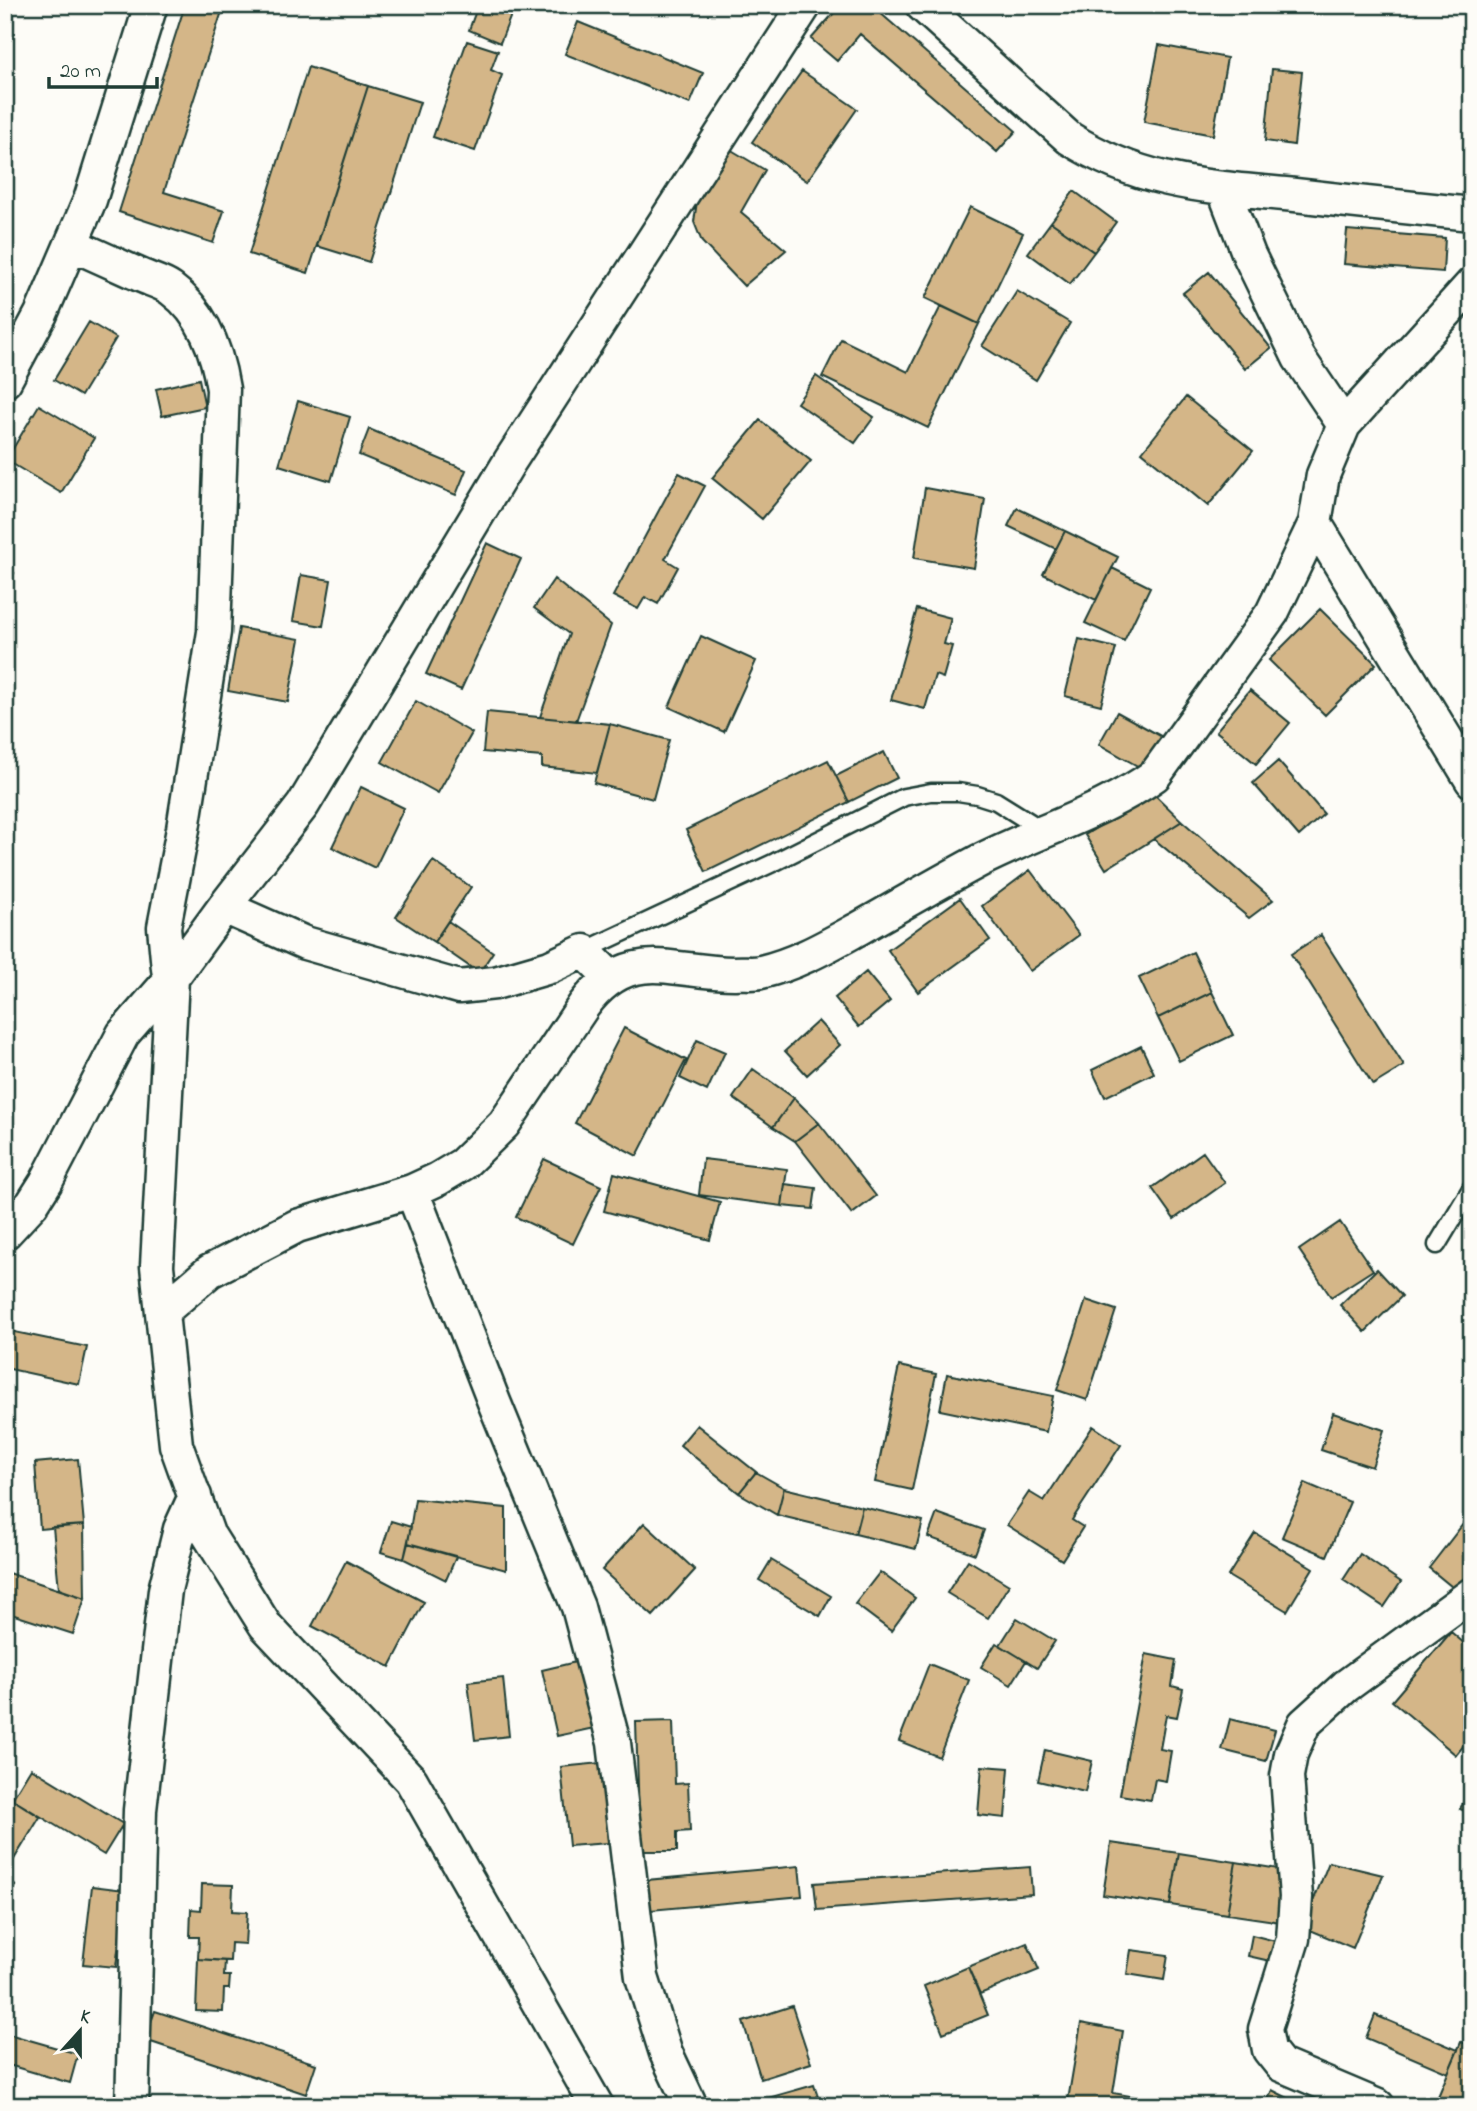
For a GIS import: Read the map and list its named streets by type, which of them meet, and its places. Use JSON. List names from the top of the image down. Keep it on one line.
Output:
{"scale_bar":"20 m","north":"top"}
